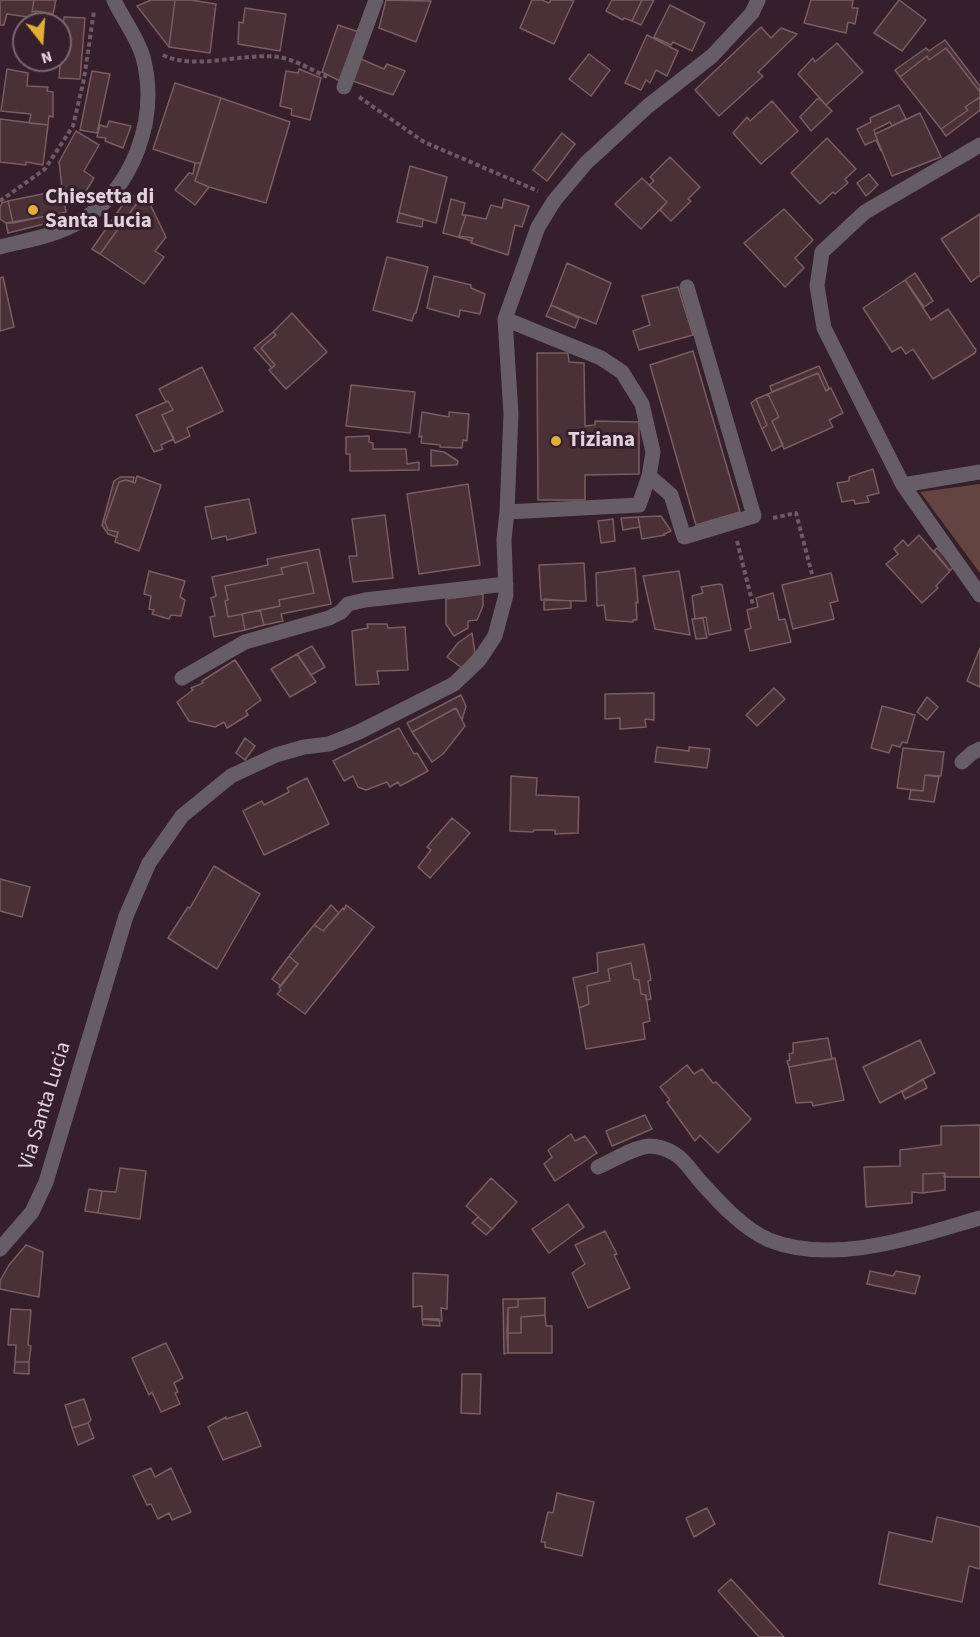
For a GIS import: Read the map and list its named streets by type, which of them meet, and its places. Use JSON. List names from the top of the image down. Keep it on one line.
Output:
{"streets":{"street":["Via Santa Lucia"]},"places":["Chiesetta di Santa Lucia","Tiziana"],"north":"bottom"}
